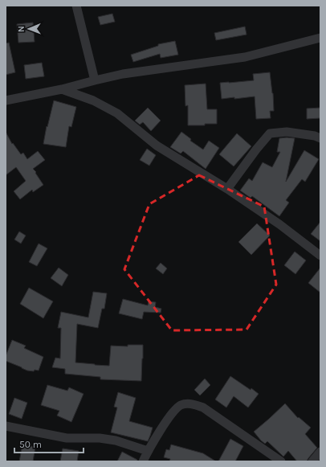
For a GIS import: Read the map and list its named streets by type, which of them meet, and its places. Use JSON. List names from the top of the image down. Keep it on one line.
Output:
{"scale_bar":"50 m","north":"left"}
